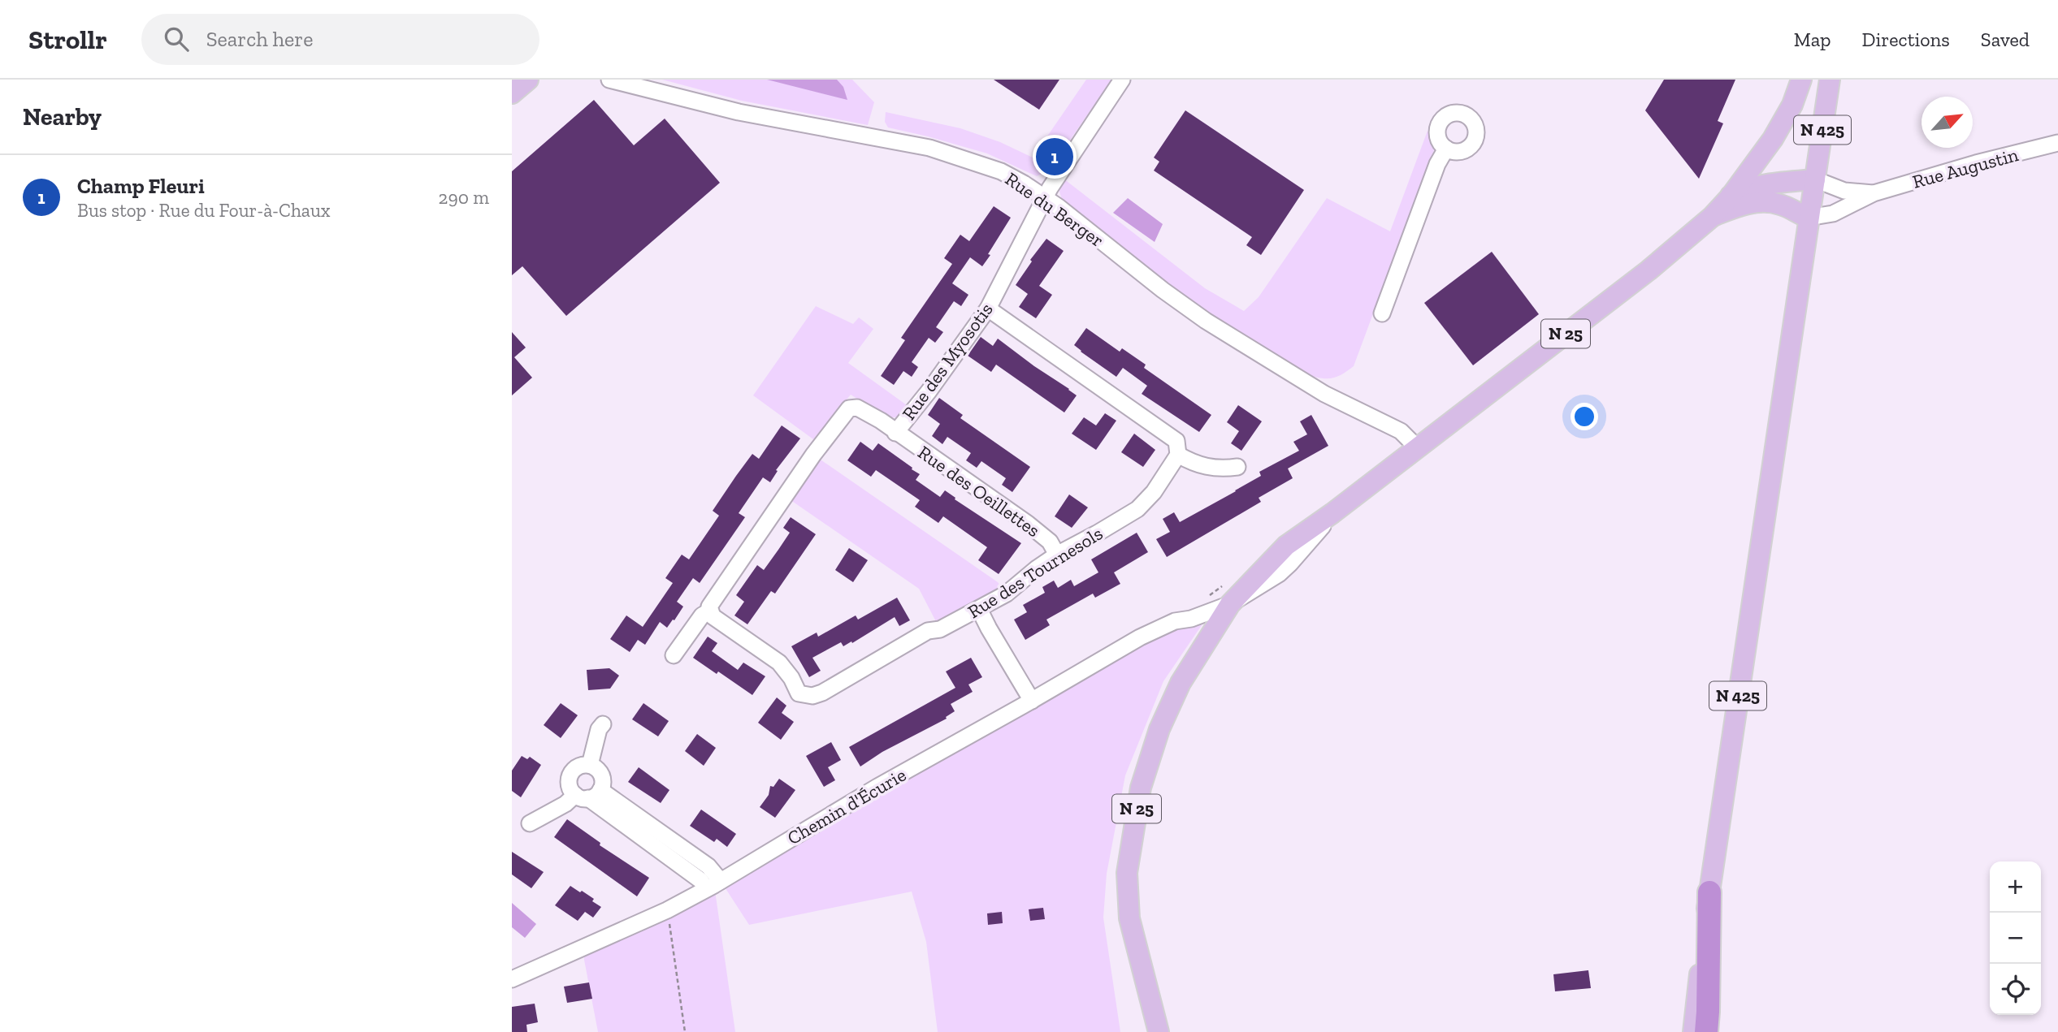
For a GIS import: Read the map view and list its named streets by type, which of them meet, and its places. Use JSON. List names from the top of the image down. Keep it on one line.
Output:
{"streets":{"main road":["N 425","N 25"],"street":["Rue Augustin","Rue du Berger","Rue des Myosotis","Rue des Oeillettes","Rue des Tournesols","Chemin d'Écurie"]},"crossings":[["N 425","N 25"],["Rue du Berger","N 25"],["Rue du Berger","Rue des Myosotis"],["N 25","Chemin d'Écurie"],["Rue des Myosotis","Rue des Oeillettes"],["Rue des Oeillettes","Rue des Tournesols"]],"north":"top right","page":{"header":"Strollr","search":"Search here","nav":["Map","Directions","Saved"],"heading":"Nearby","pins":"1","list":[{"mark":"1","name":"Champ Fleuri","note":"Bus stop · Rue du Four-à-Chaux","value":"290 m"}],"map_buttons":["+","−"]}}
